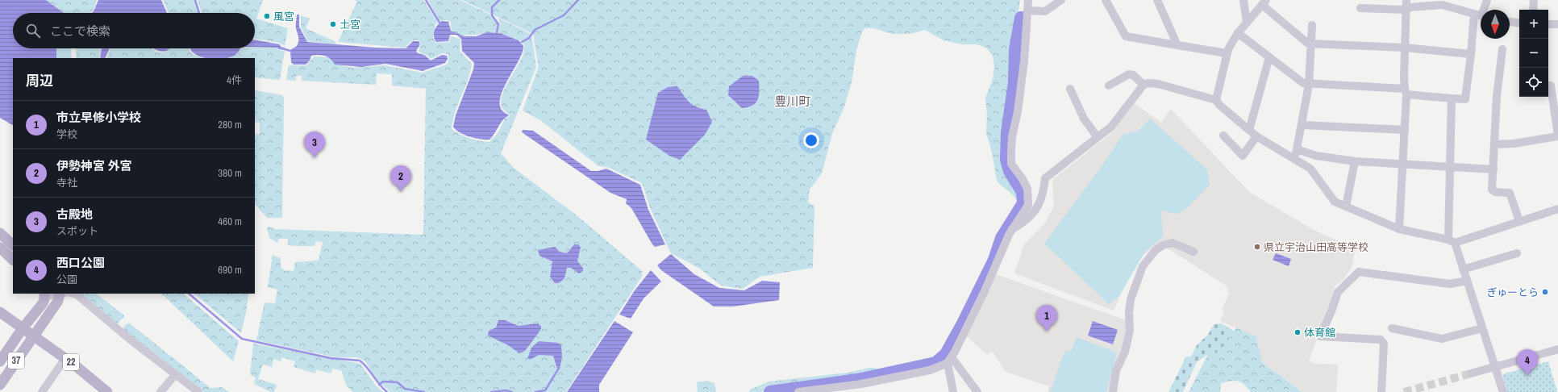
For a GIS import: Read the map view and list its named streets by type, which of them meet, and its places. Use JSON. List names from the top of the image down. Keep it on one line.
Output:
{"streets":{"main road":["37","22"]},"crossings":[["37","22"]],"districts":["豊川町"],"places":["風宮","土宮","県立宇治山田高等学校","ぎゅーとら","体育館"],"north":"bottom","page":{"map_buttons":["+","−"],"search":"ここで検索","heading":["周辺","4件"],"list":[{"mark":"1","name":"市立早修小学校","note":"学校","value":"280 m"},{"mark":"2","name":"伊勢神宮 外宮","note":"寺社","value":"380 m"},{"mark":"3","name":"古殿地","note":"スポット","value":"460 m"},{"mark":"4","name":"西口公園","note":"公園","value":"690 m"}],"pins":["3","2","1","4"]}}
